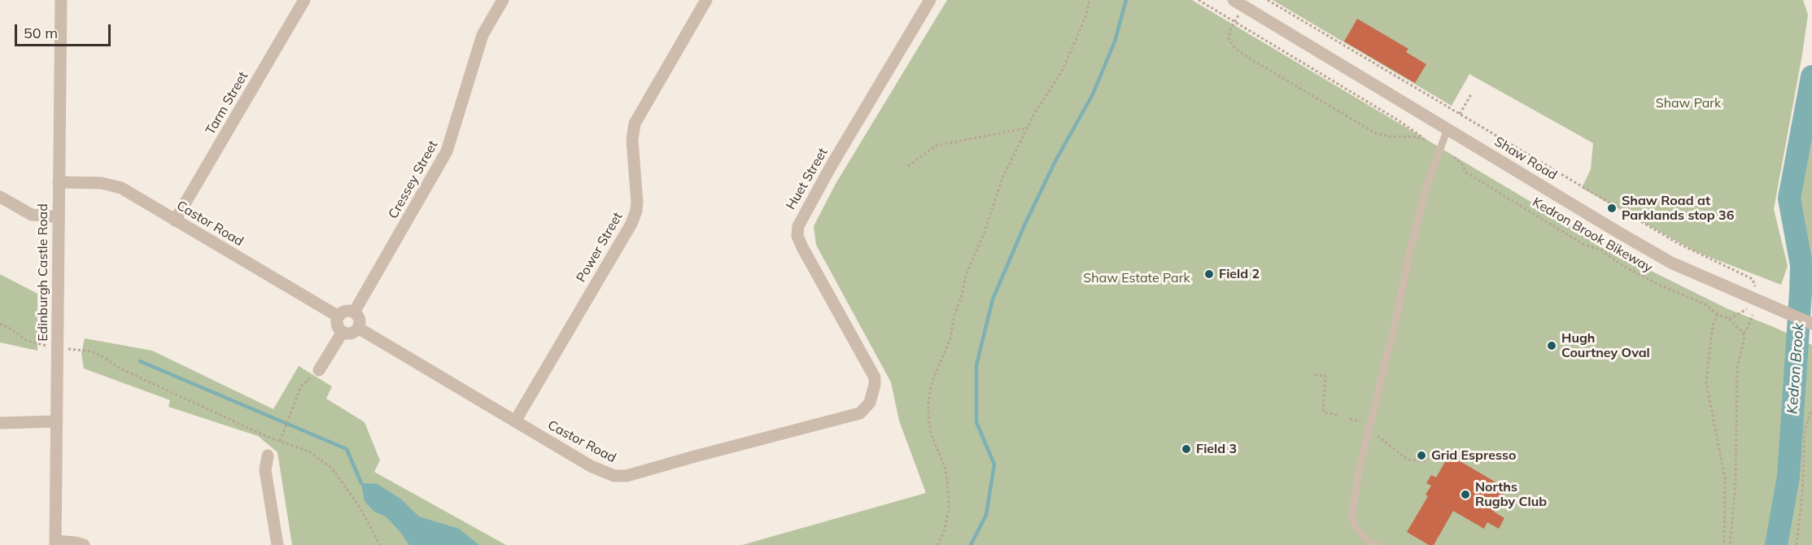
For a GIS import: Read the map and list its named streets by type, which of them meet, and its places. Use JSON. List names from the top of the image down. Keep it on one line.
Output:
{"streets":{"street":["Tarm Street","Shaw Road","Huet Street","Cressey Street","Castor Road","Power Street","Edinburgh Castle Road"],"path":["Kedron Brook Bikeway"]},"crossings":[["Tarm Street","Castor Road"],["Huet Street","Castor Road"],["Cressey Street","Castor Road"],["Castor Road","Power Street"],["Castor Road","Edinburgh Castle Road"]],"water":["Kedron Brook"],"parks":["Shaw Park","Shaw Estate Park"],"places":["Shaw Road at Parklands stop 36","Field 2","Hugh Courtney Oval","Field 3","Grid Espresso","Norths Rugby Club"],"scale_bar":"50 m"}
